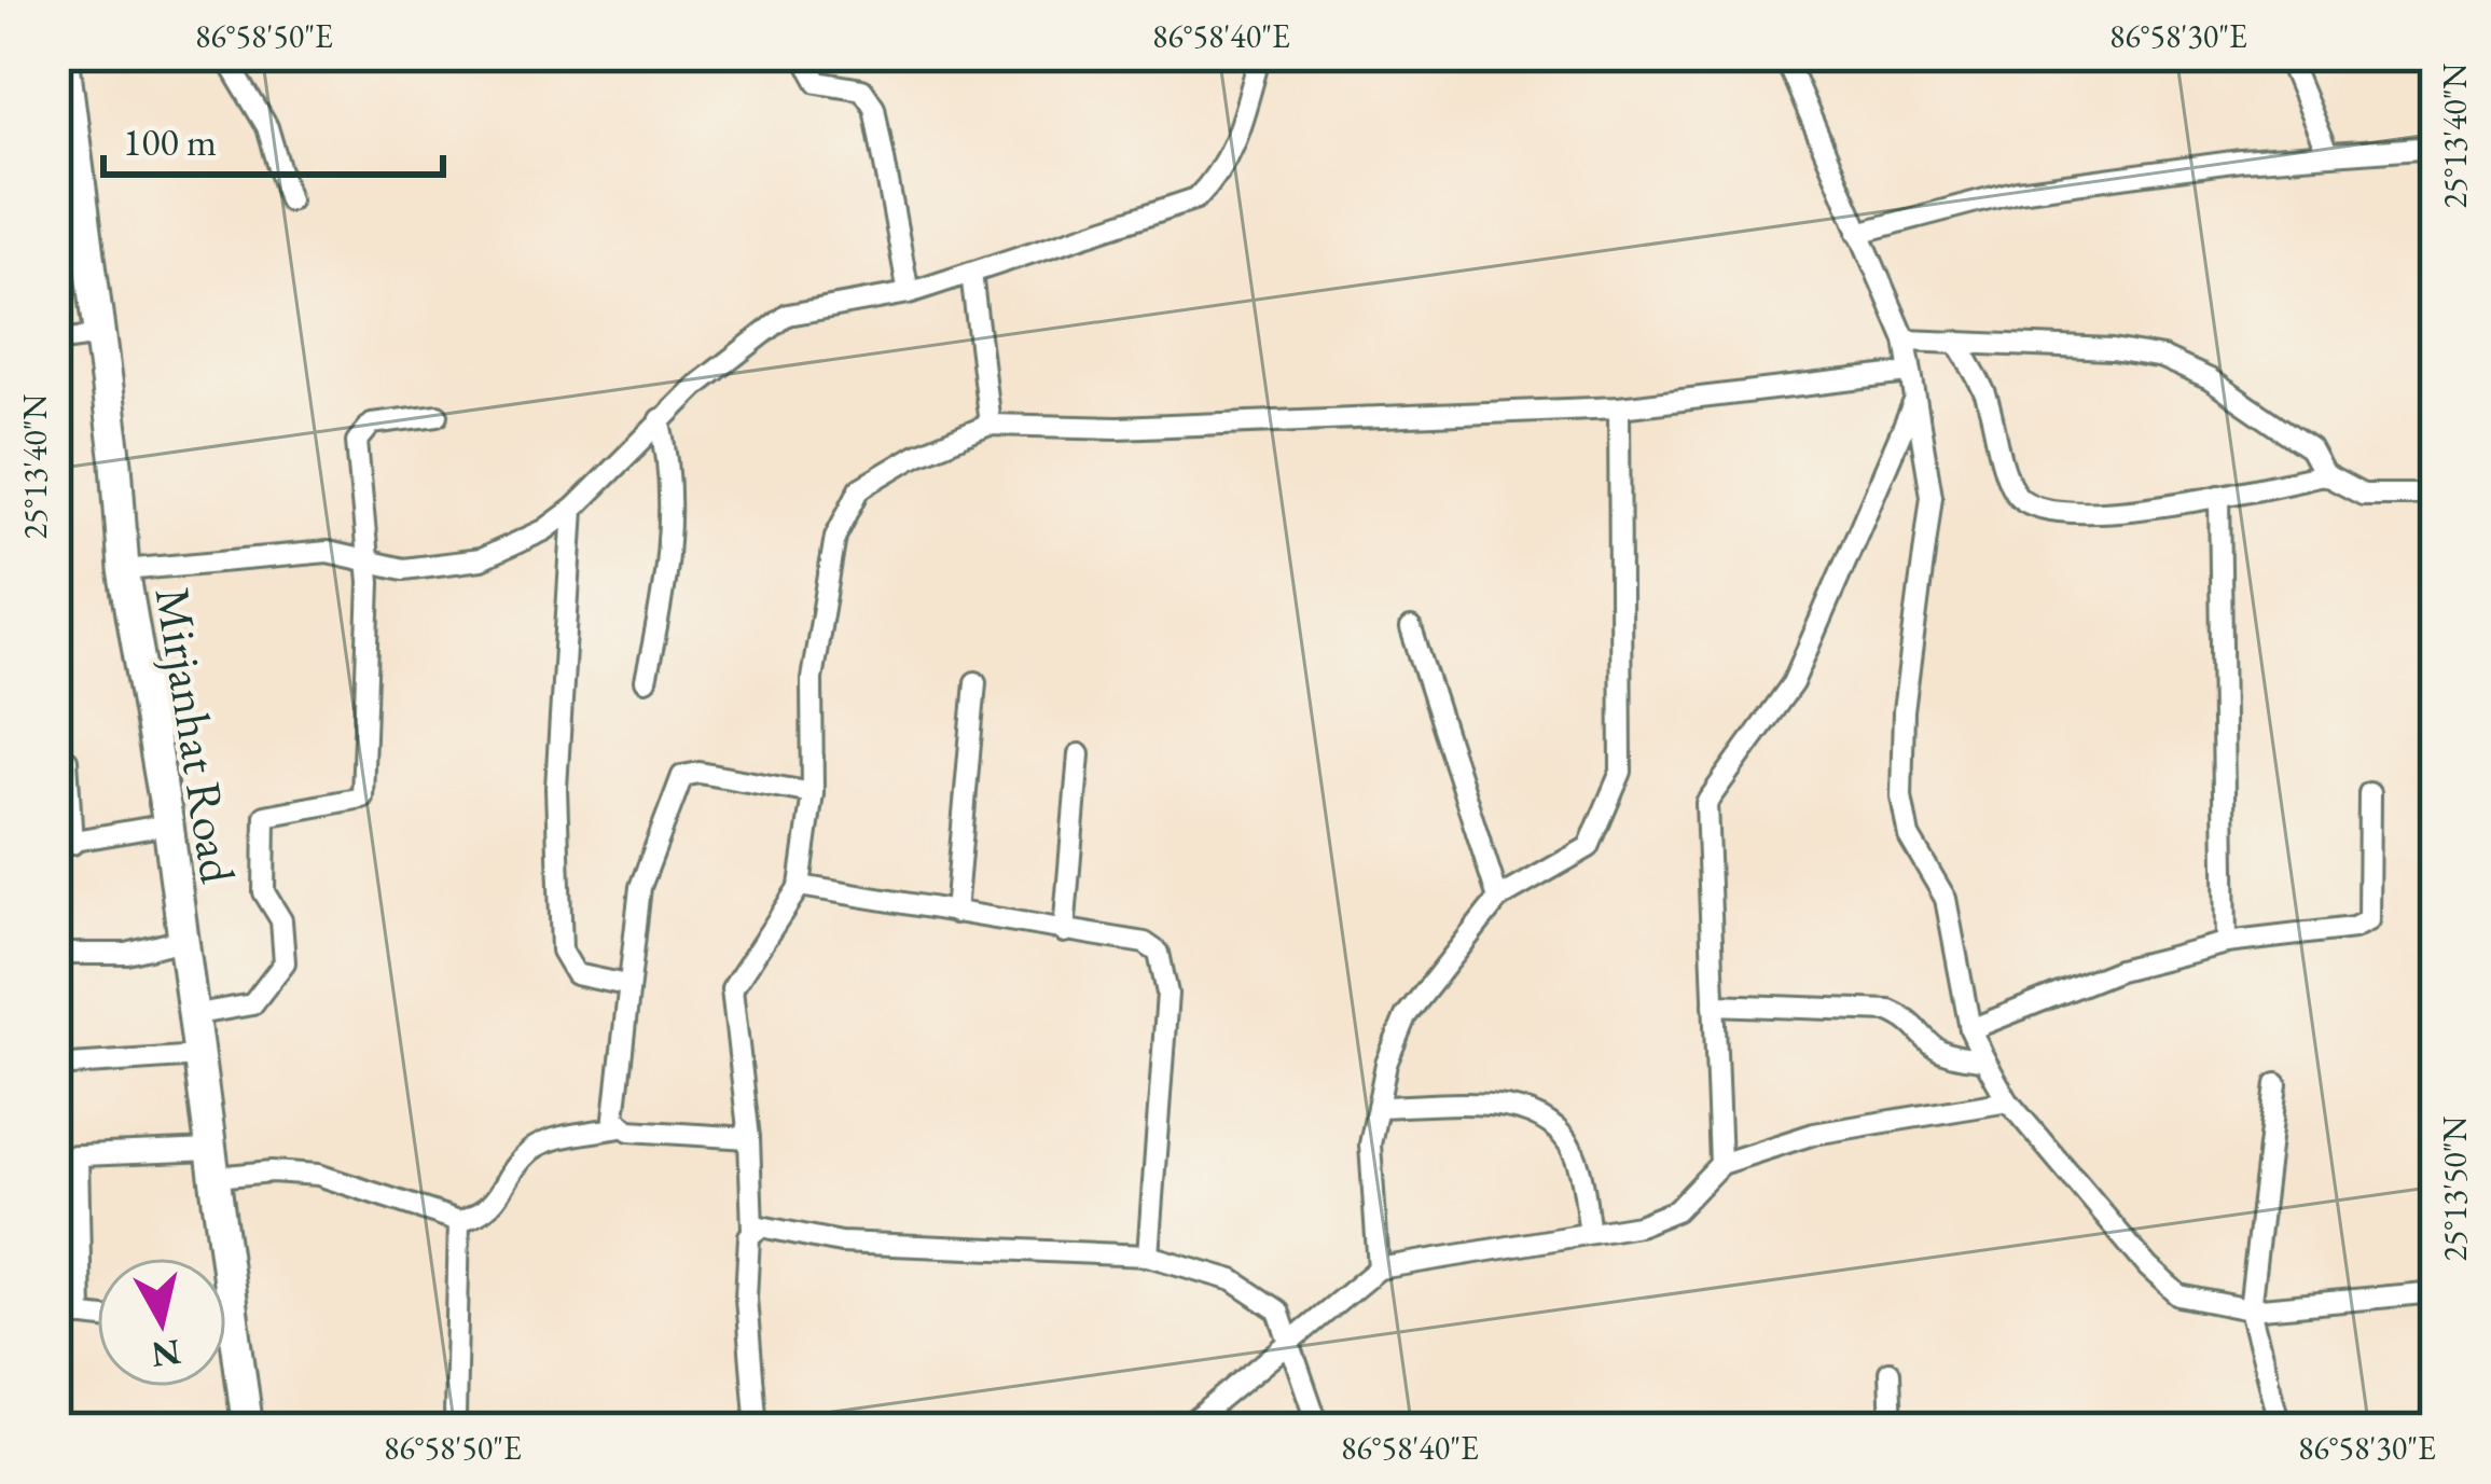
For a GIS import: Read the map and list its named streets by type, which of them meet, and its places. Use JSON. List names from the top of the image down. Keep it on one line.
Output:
{"streets":{"main road":["Mirjanhat Road"]},"scale_bar":"100 m","north":"bottom","coordinates":["86°58'50\"E","86°58'40\"E","86°58'30\"E","25°13'40\"N","25°13'50\"N"]}
